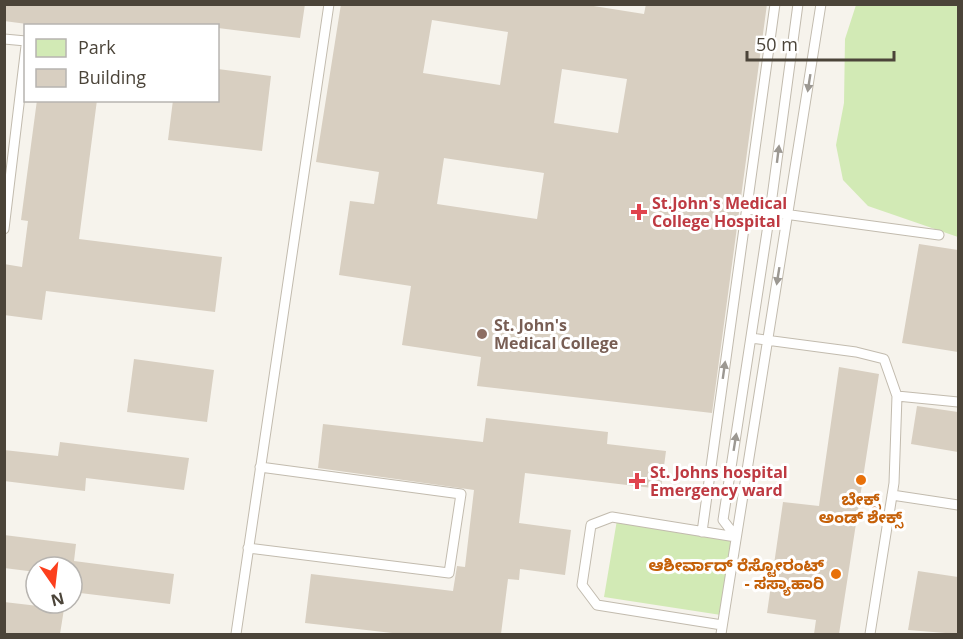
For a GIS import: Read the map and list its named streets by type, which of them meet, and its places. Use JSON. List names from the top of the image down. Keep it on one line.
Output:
{"places":{"health":["St.John's Medical College Hospital","St. Johns hospital Emergency ward"],"other":["St. John's Medical College","ಬೇಕ್ಸ್ ಅಂಡ್ ಶೇಕ್ಸ್","ಆಶೀರ್ವಾದ್ ರೆಸ್ಟೋರಂಟ್ - ಸಸ್ಯಾಹಾರಿ"]},"legend":["Park","Building"],"scale_bar":"50 m","north":"bottom"}
